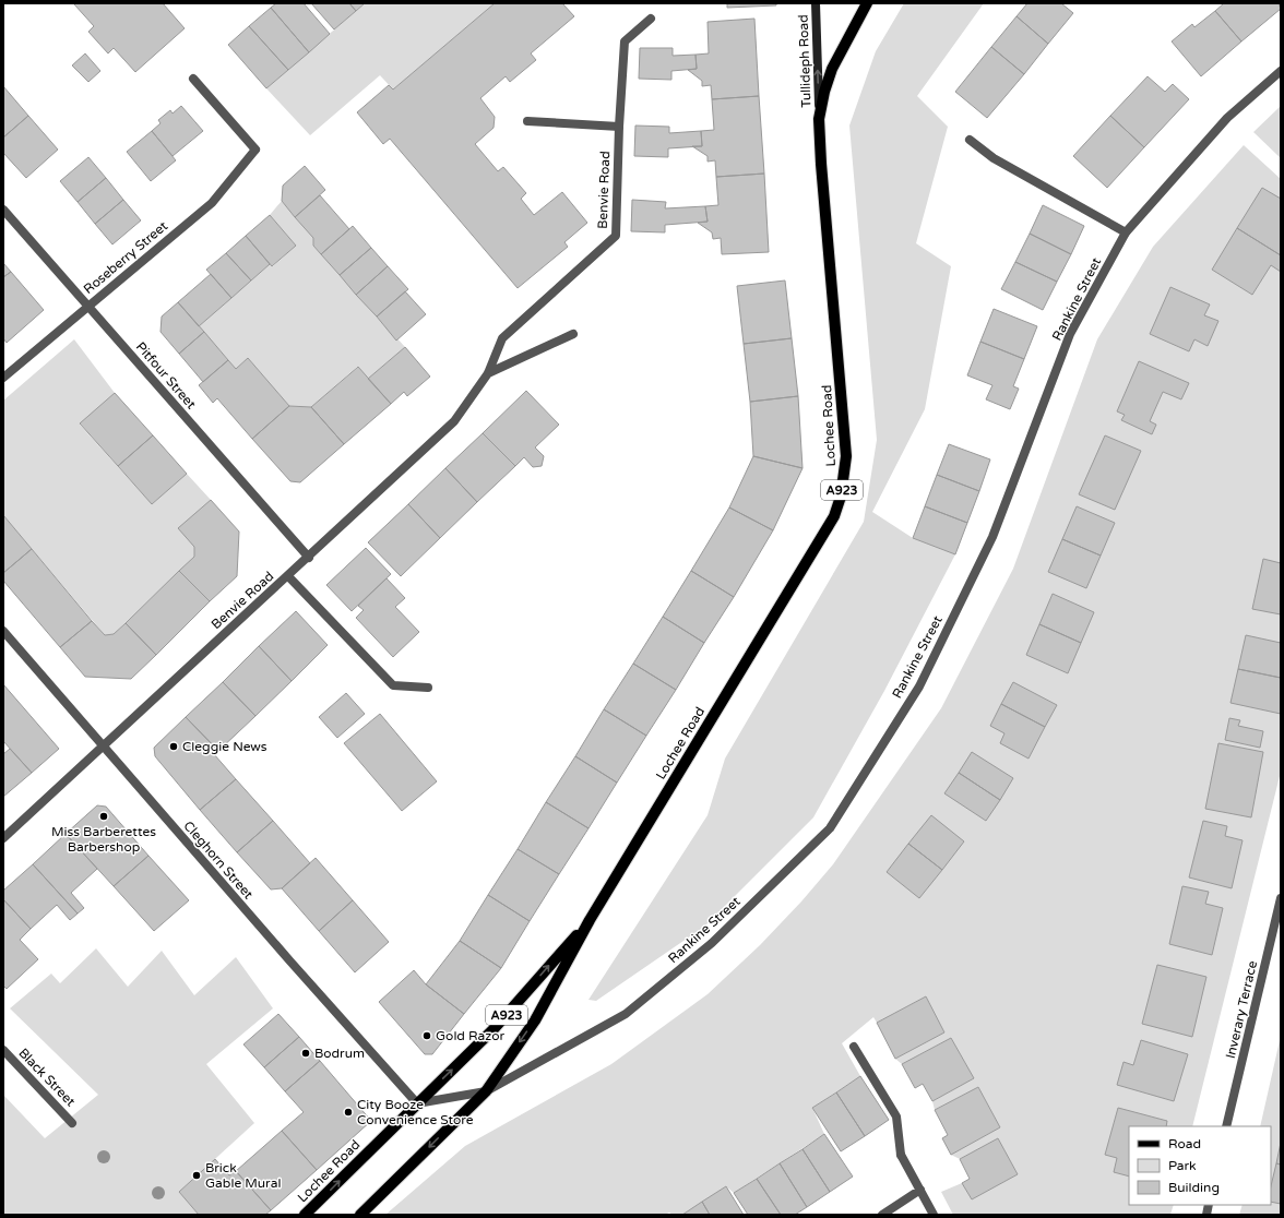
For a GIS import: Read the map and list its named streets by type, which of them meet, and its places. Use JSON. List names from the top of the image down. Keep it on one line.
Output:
{"streets":{"main road":["Lochee Road","A923"],"street":["Tullideph Road","Benvie Road","Roseberry Street","Rankine Street","Pitfour Street","Cleghorn Street","Inverary Terrace","Black Street"]},"crossings":[["Tullideph Road","Lochee Road"],["Benvie Road","Pitfour Street"],["Benvie Road","Cleghorn Street"],["Roseberry Street","Pitfour Street"],["Rankine Street","Lochee Road"],["Rankine Street","Cleghorn Street"],["Lochee Road","Cleghorn Street"]],"one_way":["Tullideph Road"],"places":["Cleggie News","Miss Barberettes Barbershop","Gold Razor","Bodrum","City Booze Convenience Store","Brick Gable Mural"],"legend":["Road","Park","Building"]}
